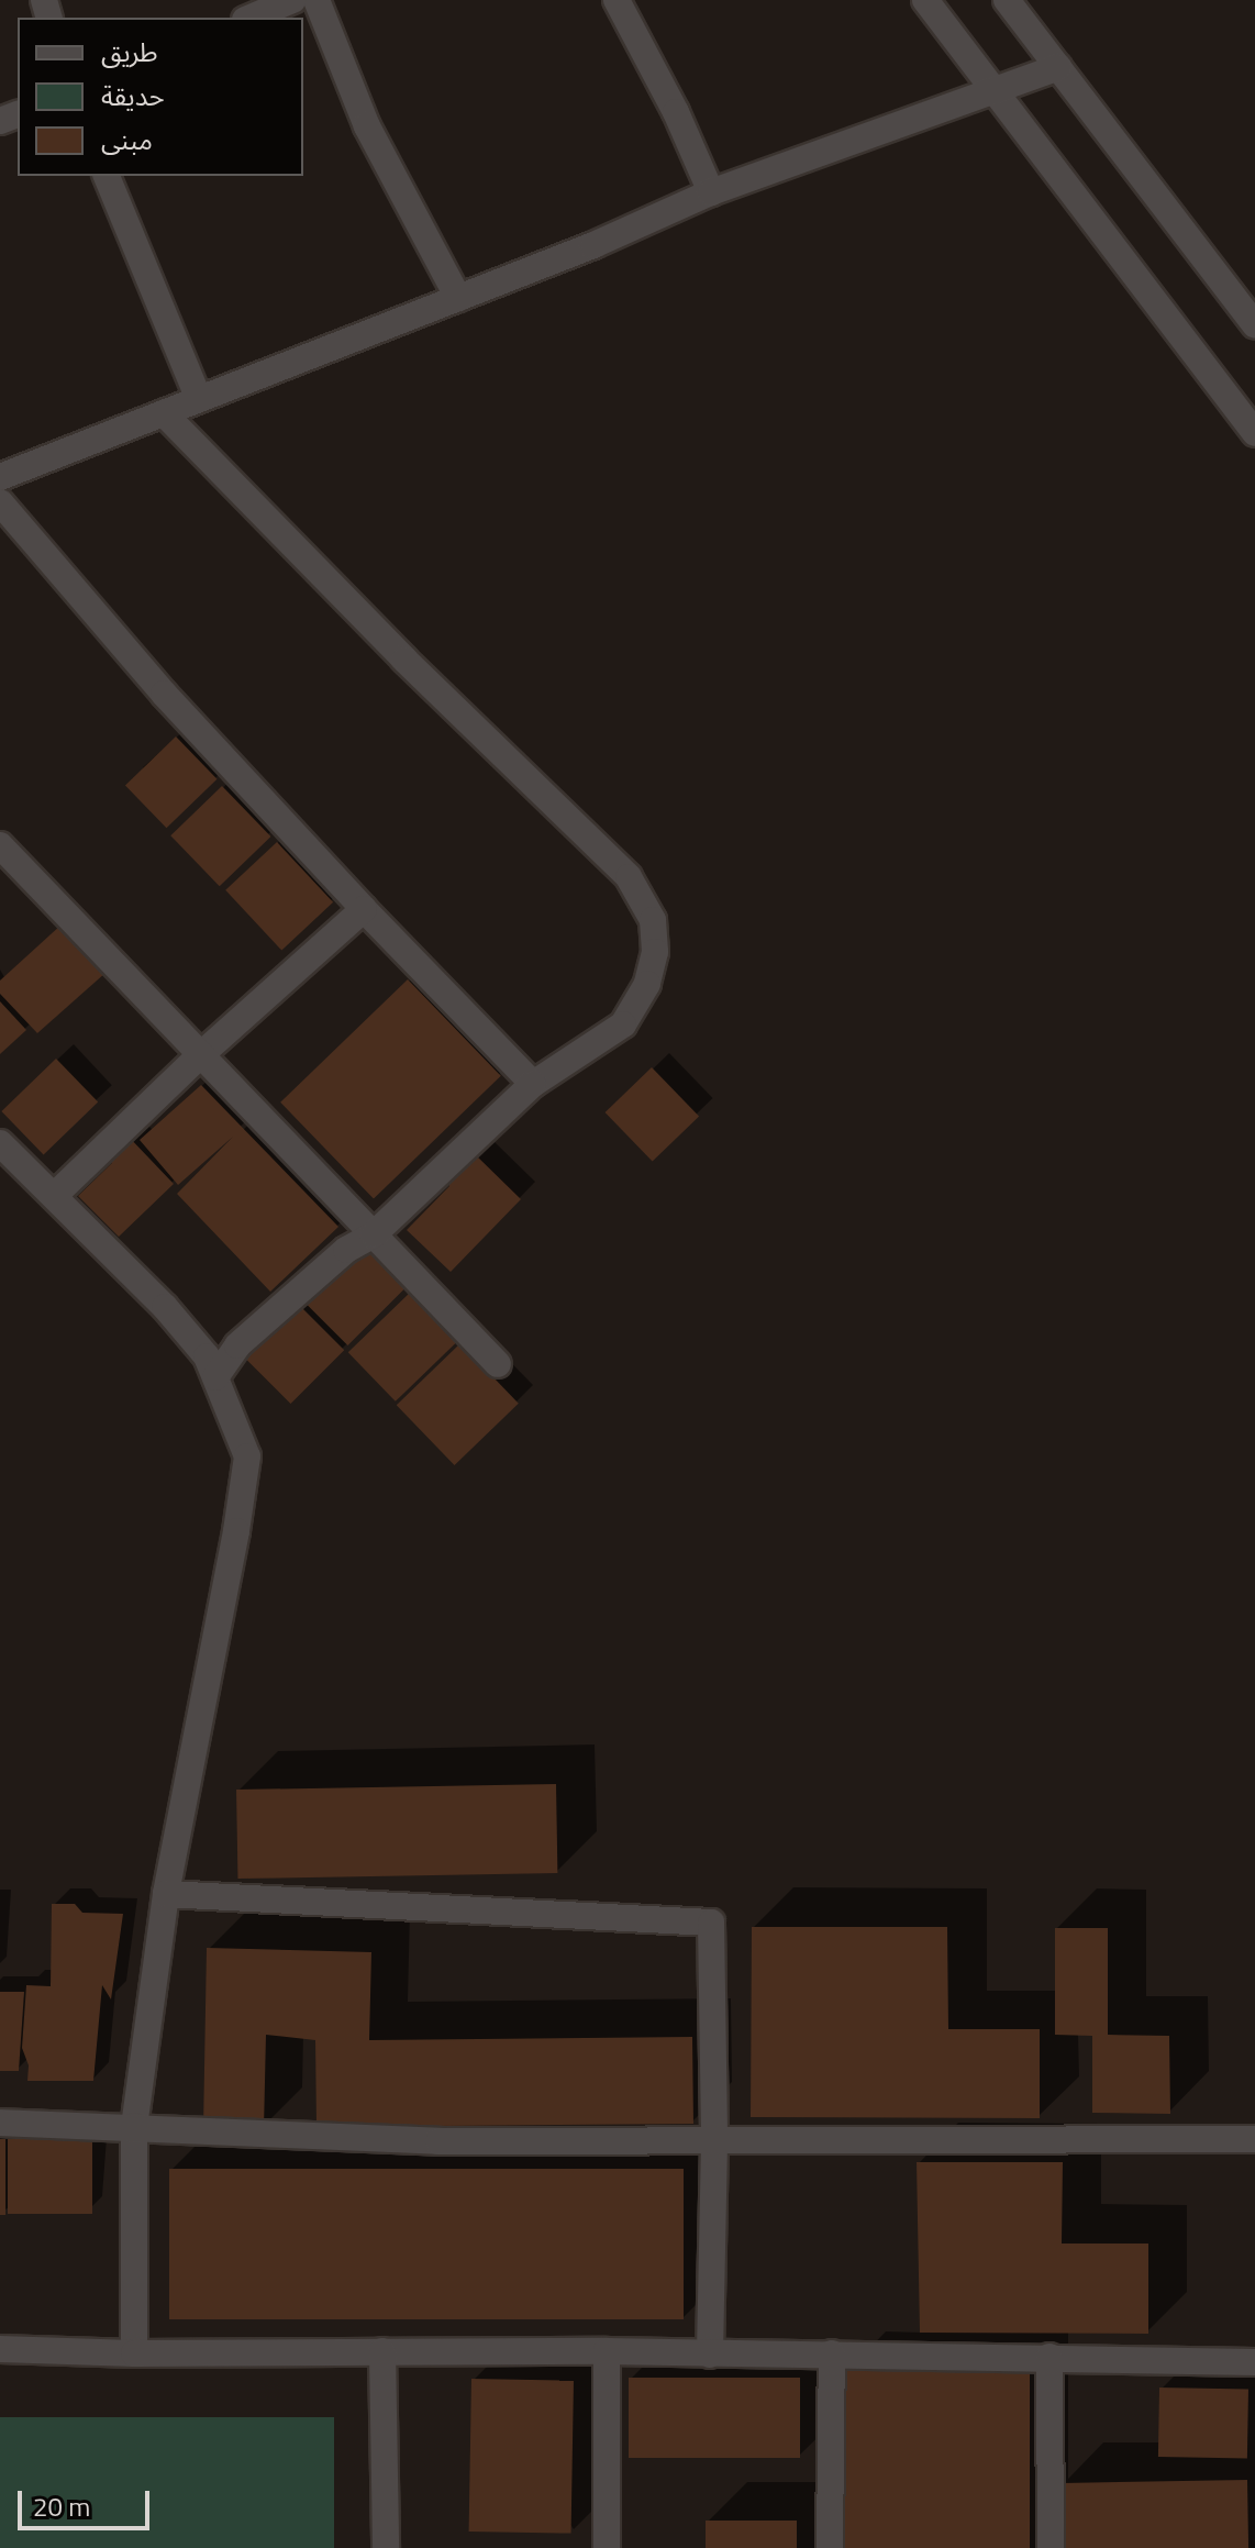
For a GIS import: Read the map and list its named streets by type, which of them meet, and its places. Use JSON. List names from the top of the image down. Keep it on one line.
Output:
{"legend":["طريق","حديقة","مبنى"],"scale_bar":"20 m"}
